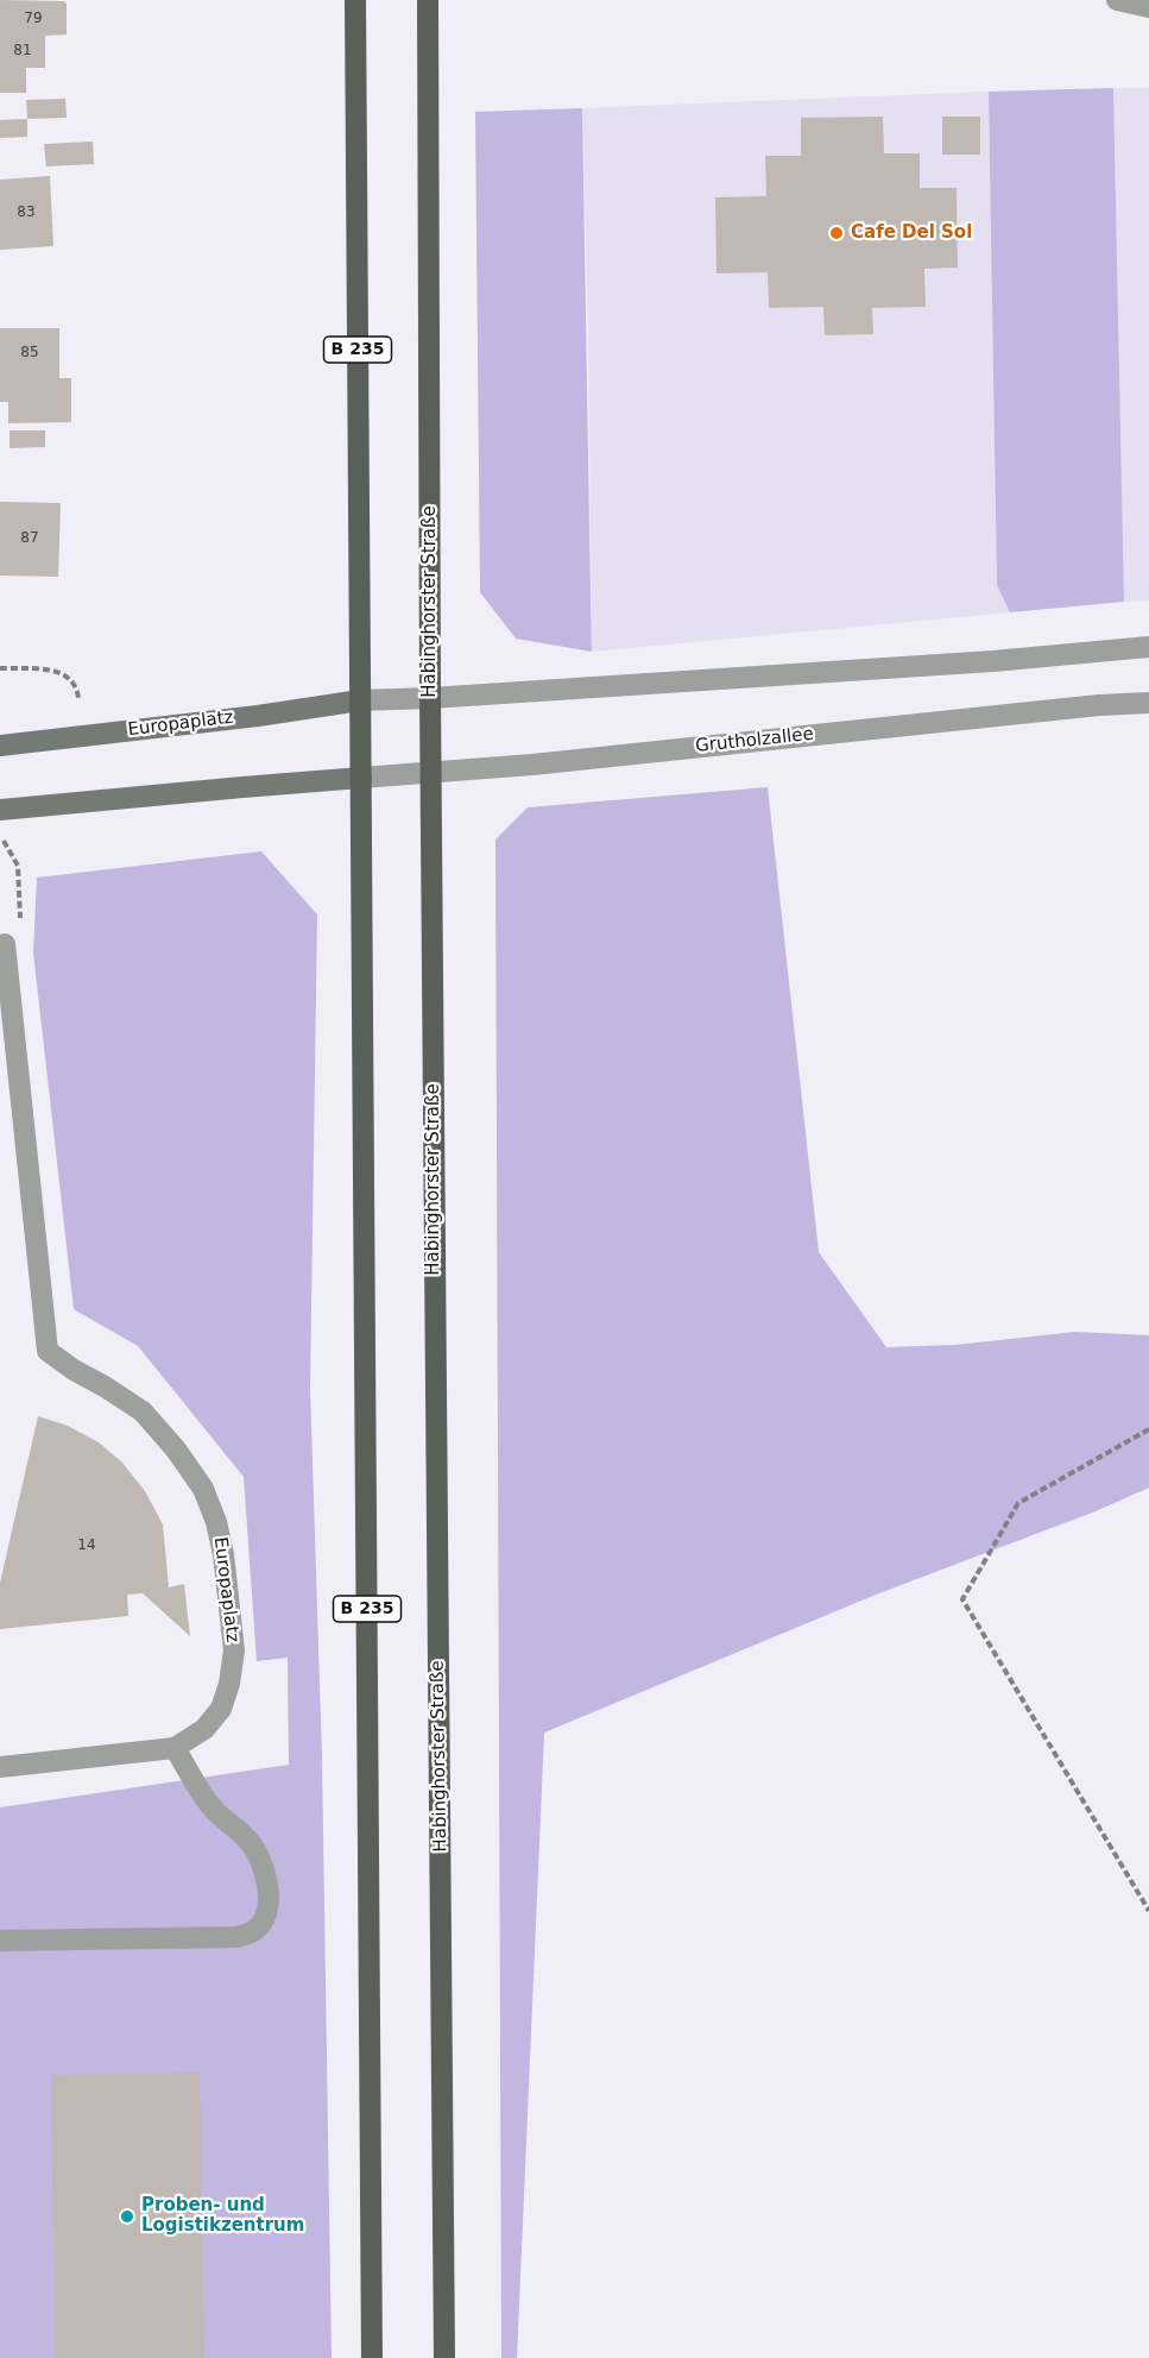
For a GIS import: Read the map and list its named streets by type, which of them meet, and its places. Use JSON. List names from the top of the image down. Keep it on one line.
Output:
{"streets":{"main road":["B 235","Habinghorster Straße"],"street":["Europaplatz","Grutholzallee"]},"crossings":[["B 235","Europaplatz"],["B 235","Grutholzallee"],["Habinghorster Straße","Grutholzallee"]],"places":["Cafe Del Sol","Proben- und Logistikzentrum"],"house_numbers":["79","81","83","85","87","14"]}
